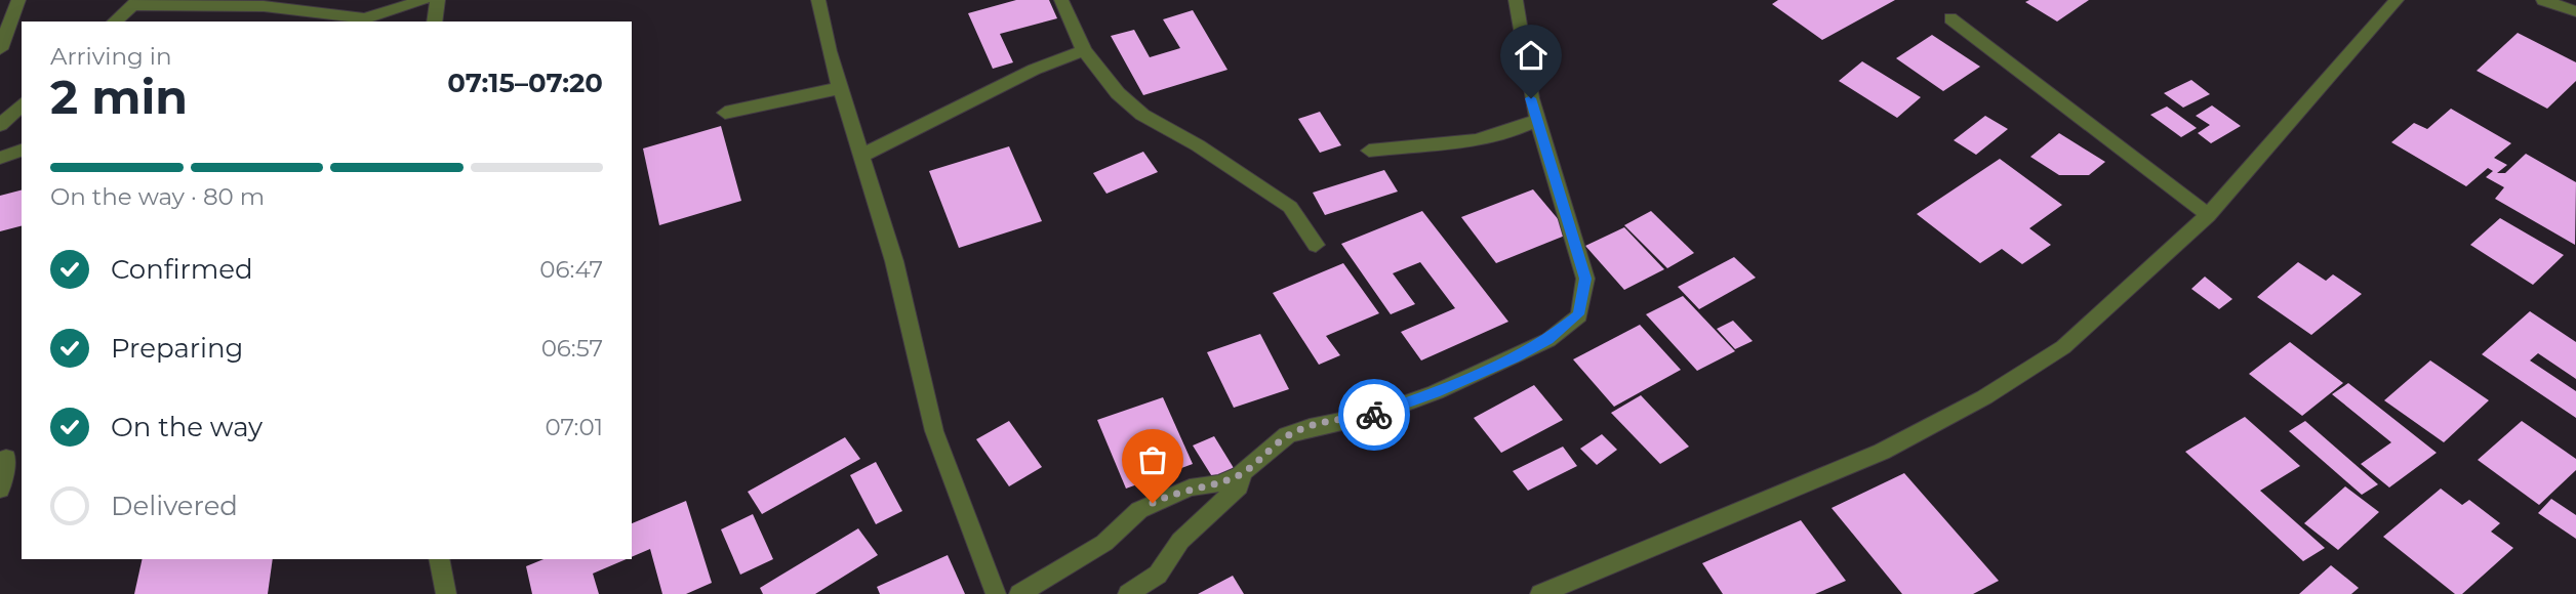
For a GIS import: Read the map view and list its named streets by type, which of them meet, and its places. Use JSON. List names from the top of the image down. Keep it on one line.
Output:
{"page":{"heading":["2 min","Arriving in","07:15–07:20"],"bar":"On the way · 80 m","list":[["Confirmed","06:47"],["Preparing","06:57"],["On the way","07:01"],"Delivered"]}}
